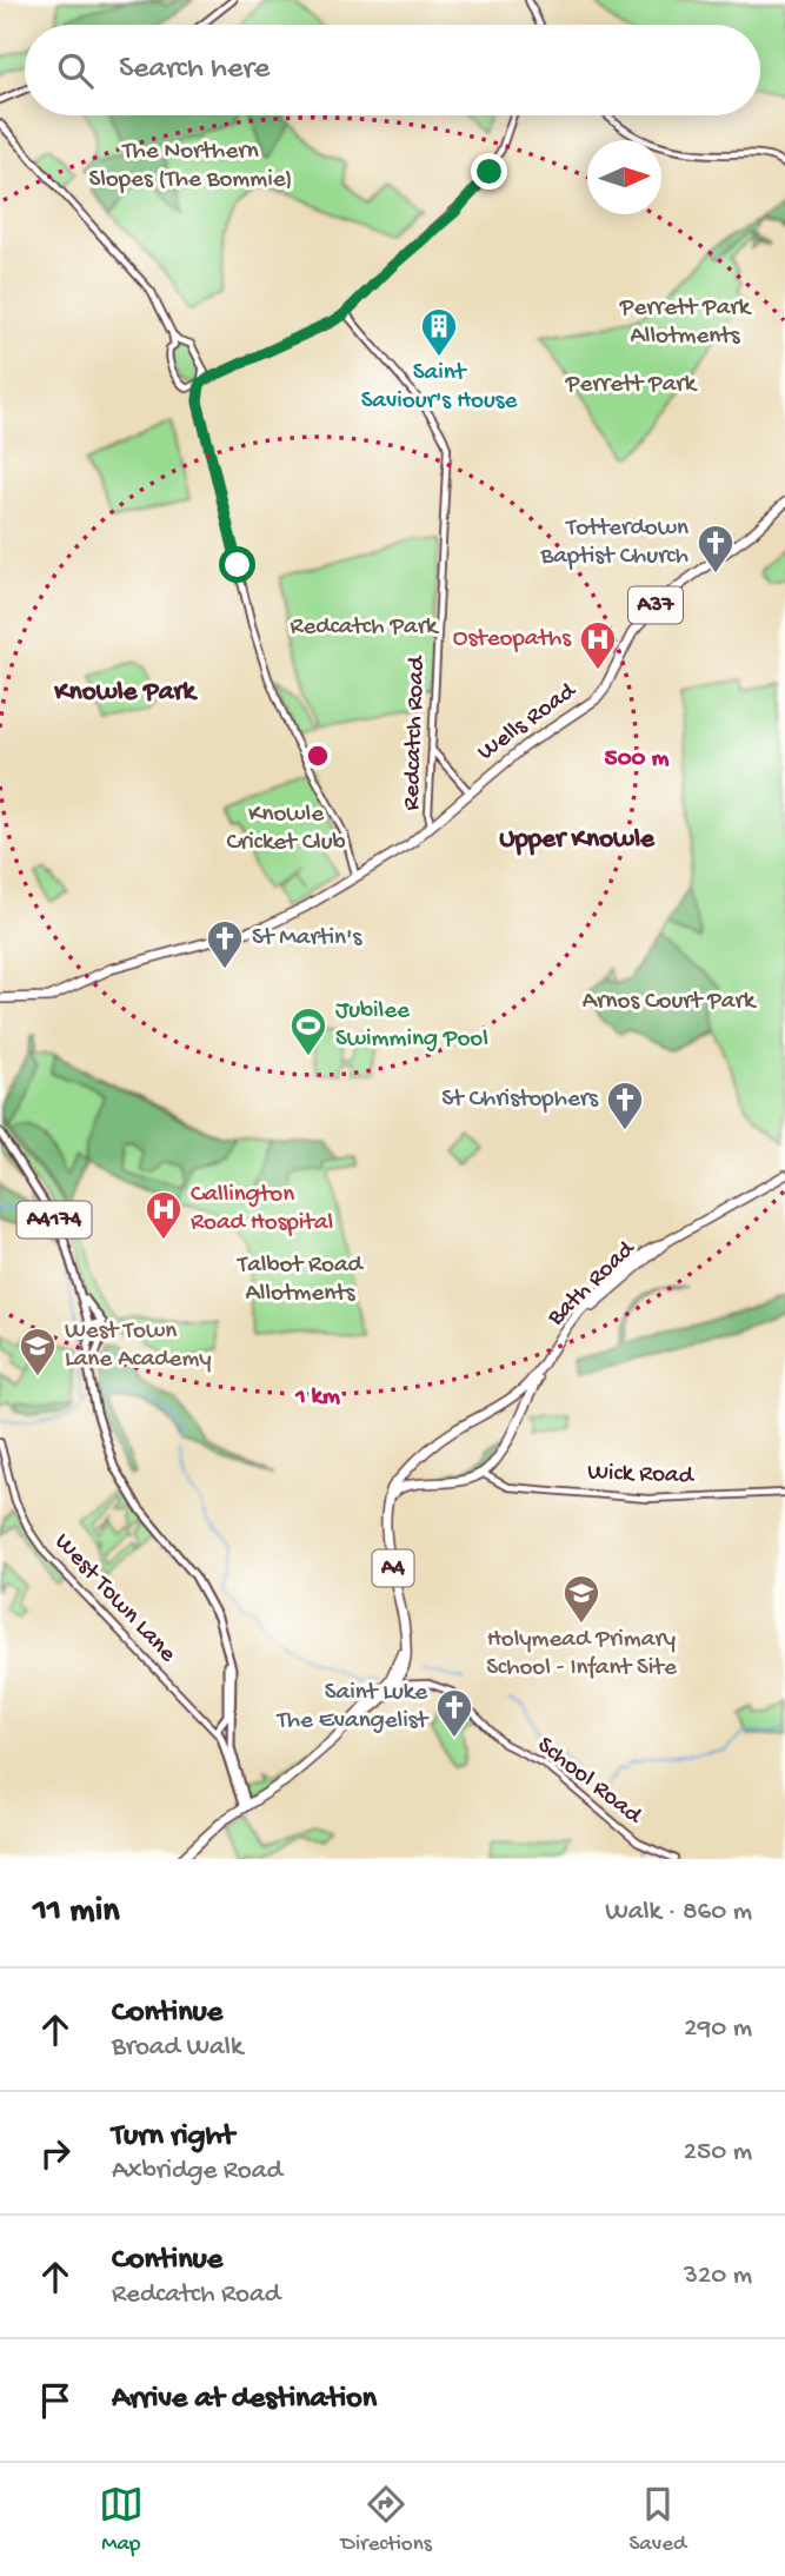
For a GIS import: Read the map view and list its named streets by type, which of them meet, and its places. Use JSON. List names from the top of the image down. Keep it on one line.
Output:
{"streets":{"highway":["A37","Wells Road","Bath Road","A4"],"main road":["A4174","West Town Lane"],"street":["Redcatch Road","Wick Road","School Road"]},"crossings":[["Wells Road","Redcatch Road"],["A4174","A4"],["A4174","West Town Lane"],["A4","West Town Lane"],["A4","School Road"]],"districts":["Knowle Park","Upper Knowle"],"parks":["The Northern Slopes (The Bommie)","Perrett Park Allotments","Perrett Park","Redcatch Park","Knowle Cricket Club","Arnos Court Park","Talbot Road Allotments"],"places":{"building":["Saint Saviour's House"],"church":["Totterdown Baptist Church","St Martin's","St Christophers","Saint Luke The Evangelist"],"hospital":["Osteopaths","Callington Road Hospital"],"sports":["Jubilee Swimming Pool"],"school or university":["West Town Lane Academy","Holymead Primary School - Infant Site"]},"north":"right","page":{"search":"Search here","heading":["11 min","Walk · 860 m"],"list":[["Continue","Broad Walk","290 m"],["Turn right","Axbridge Road","250 m"],["Continue","Redcatch Road","320 m"],"Arrive at destination"],"nav":["Map","Directions","Saved"]},"rings":["500 m","1 km"]}
